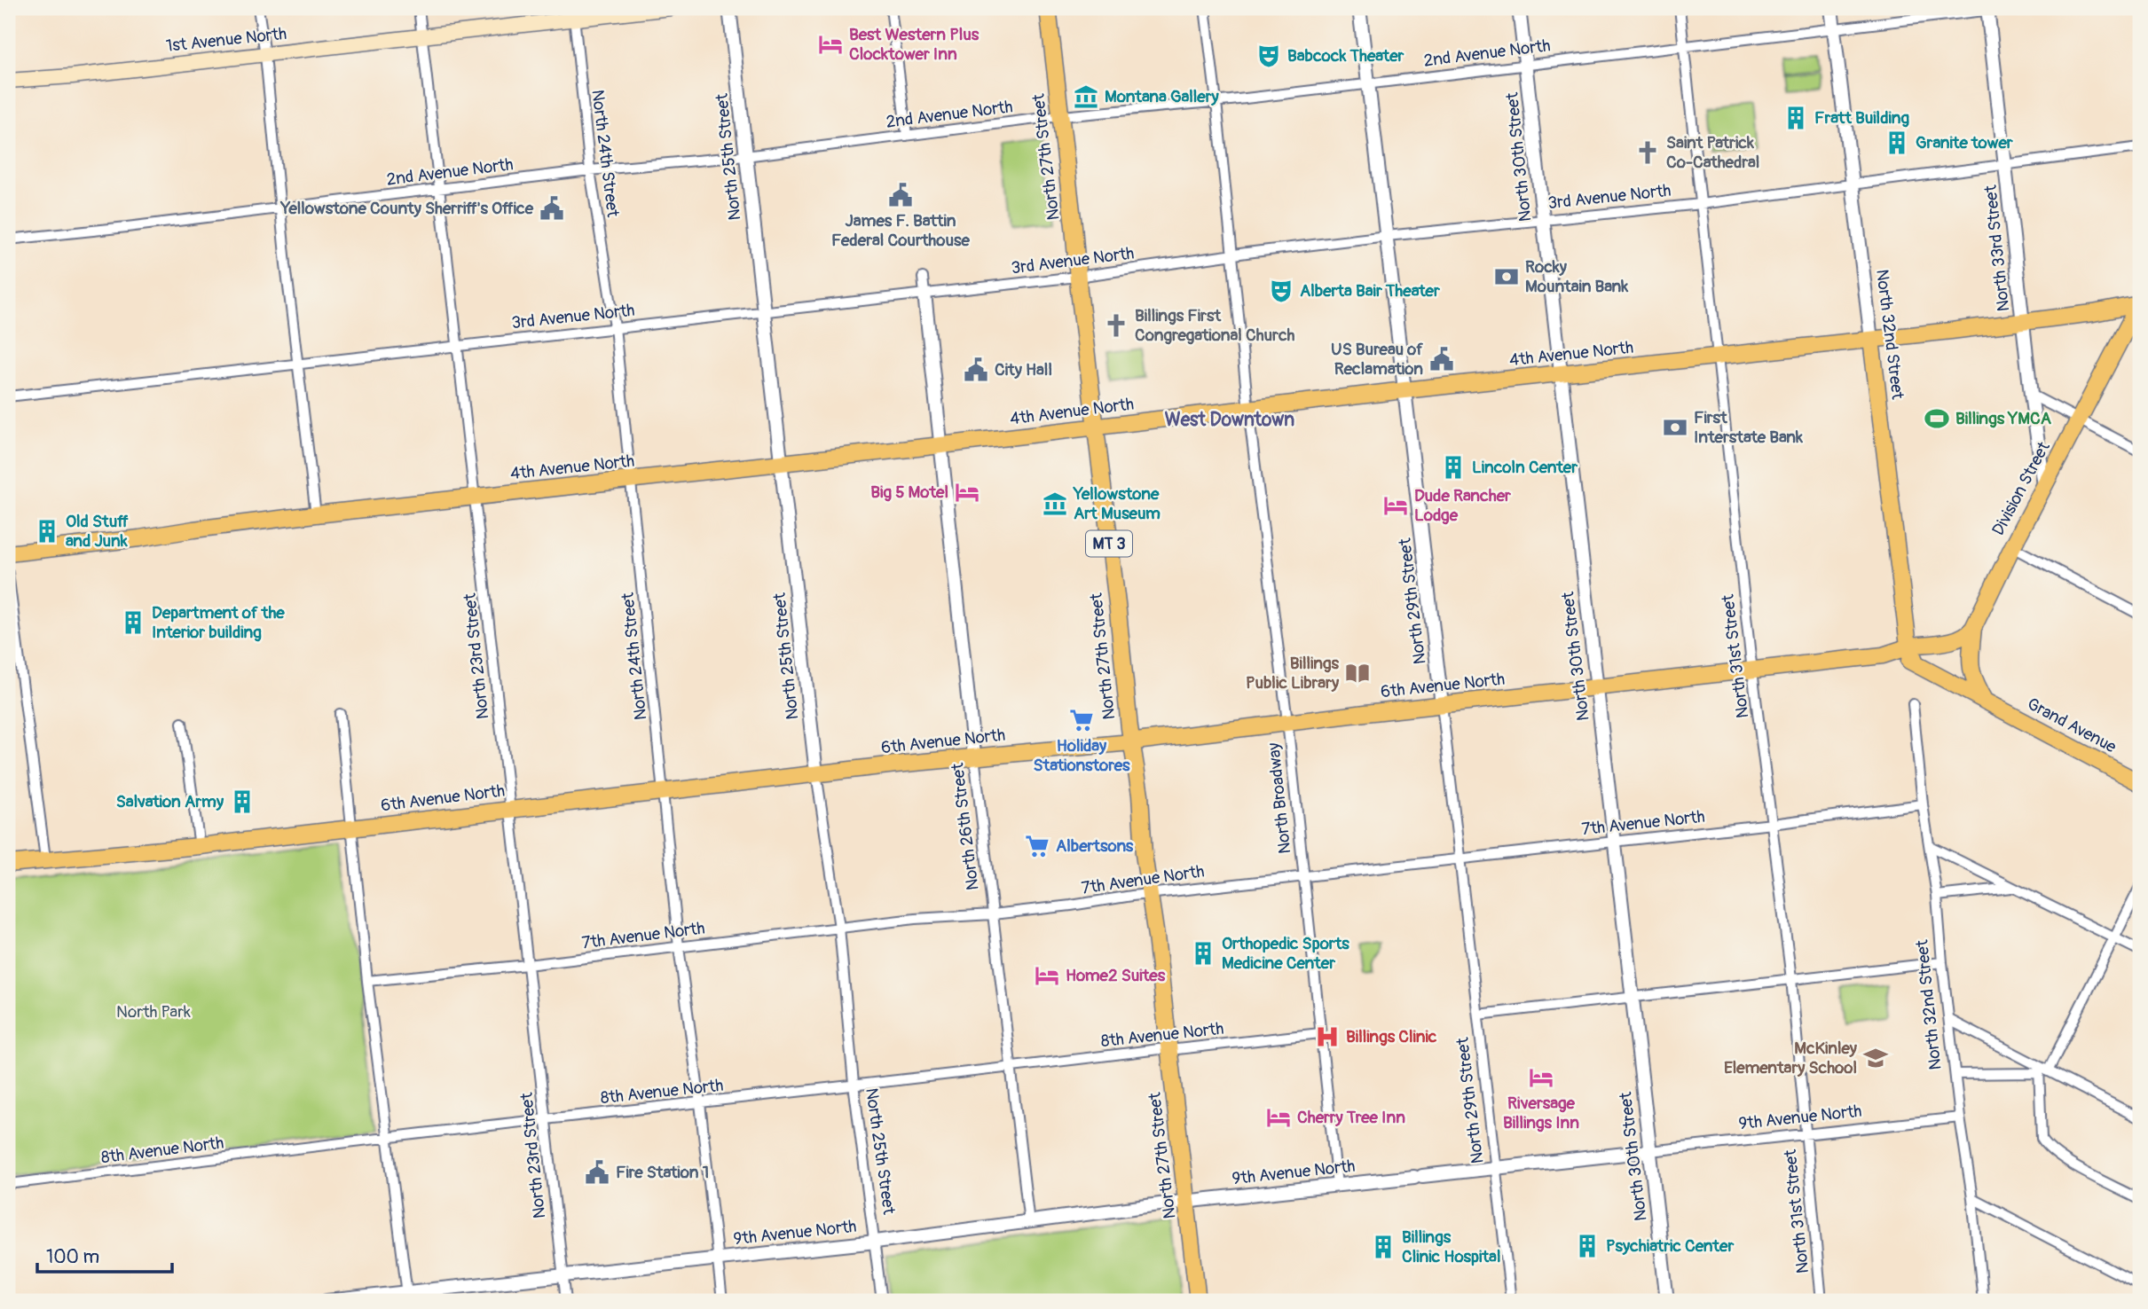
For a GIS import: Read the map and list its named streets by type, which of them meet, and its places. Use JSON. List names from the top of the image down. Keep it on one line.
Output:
{"streets":{"main road":["1st Avenue North","North 27th Street","North 32nd Street","4th Avenue North","Division Street","MT 3","6th Avenue North","Grand Avenue"],"street":["2nd Avenue North","North 24th Street","North 25th Street","North 30th Street","3rd Avenue North","North 33rd Street","North 29th Street","North 23rd Street","North 31st Street","North Broadway","7th Avenue North","North 26th Street","8th Avenue North","9th Avenue North"]},"crossings":[["1st Avenue North","North 24th Street"],["1st Avenue North","North 23rd Street"],["2nd Avenue North","North 24th Street"],["2nd Avenue North","North 25th Street"],["2nd Avenue North","North 27th Street"],["2nd Avenue North","North 30th Street"],["2nd Avenue North","North 33rd Street"],["2nd Avenue North","North 32nd Street"],["2nd Avenue North","North 29th Street"],["2nd Avenue North","North 23rd Street"],["2nd Avenue North","North 31st Street"],["2nd Avenue North","North Broadway"],["North 24th Street","3rd Avenue North"],["North 24th Street","4th Avenue North"],["North 24th Street","6th Avenue North"],["North 24th Street","7th Avenue North"],["North 24th Street","8th Avenue North"],["North 24th Street","9th Avenue North"],["North 25th Street","3rd Avenue North"],["North 25th Street","4th Avenue North"],["North 25th Street","6th Avenue North"],["North 25th Street","7th Avenue North"],["North 25th Street","8th Avenue North"],["North 25th Street","9th Avenue North"],["North 27th Street","3rd Avenue North"],["North 27th Street","4th Avenue North"],["North 27th Street","6th Avenue North"],["North 27th Street","7th Avenue North"],["North 27th Street","8th Avenue North"],["North 27th Street","9th Avenue North"],["North 30th Street","3rd Avenue North"],["North 30th Street","4th Avenue North"],["North 30th Street","6th Avenue North"],["North 30th Street","7th Avenue North"],["North 30th Street","9th Avenue North"],["3rd Avenue North","North 33rd Street"],["3rd Avenue North","North 32nd Street"],["3rd Avenue North","North 29th Street"],["3rd Avenue North","North 23rd Street"],["3rd Avenue North","North 31st Street"],["3rd Avenue North","North Broadway"],["3rd Avenue North","North 26th Street"],["North 33rd Street","4th Avenue North"],["North 33rd Street","Division Street"],["North 32nd Street","4th Avenue North"],["North 32nd Street","6th Avenue North"],["North 32nd Street","7th Avenue North"],["North 32nd Street","9th Avenue North"],["4th Avenue North","Division Street"],["4th Avenue North","North 29th Street"],["4th Avenue North","North 23rd Street"],["4th Avenue North","North 31st Street"],["4th Avenue North","North Broadway"],["4th Avenue North","North 26th Street"],["Division Street","6th Avenue North"],["Division Street","Grand Avenue"],["North 29th Street","6th Avenue North"],["North 29th Street","7th Avenue North"],["North 29th Street","9th Avenue North"],["North 23rd Street","6th Avenue North"],["North 23rd Street","7th Avenue North"],["North 23rd Street","8th Avenue North"],["North 23rd Street","9th Avenue North"],["North 31st Street","6th Avenue North"],["North 31st Street","7th Avenue North"],["North 31st Street","9th Avenue North"],["6th Avenue North","Grand Avenue"],["6th Avenue North","North Broadway"],["6th Avenue North","North 26th Street"],["North Broadway","7th Avenue North"],["North Broadway","8th Avenue North"],["North Broadway","9th Avenue North"],["7th Avenue North","North 26th Street"],["North 26th Street","8th Avenue North"],["North 26th Street","9th Avenue North"]],"districts":["West Downtown"],"parks":["North Park"],"places":{"hotel":["Best Western Plus Clocktower Inn","Big 5 Motel","Dude Rancher Lodge","Home2 Suites","Riversage Billings Inn","Cherry Tree Inn"],"theatre":["Babcock Theater","Alberta Bair Theater"],"museum":["Montana Gallery","Yellowstone Art Museum"],"building":["Fratt Building","Granite tower","Lincoln Center","Old Stuff and Junk","Department of the Interior building","Salvation Army","Orthopedic Sports Medicine Center","Psychiatric Center","Billings Clinic Hospital"],"church":["Saint Patrick Co-Cathedral","Billings First Congregational Church"],"public building":["James F. Battin Federal Courthouse","Yellowstone County Sherriff's Office","US Bureau of Reclamation","City Hall","Fire Station 1"],"bank":["Rocky Mountain Bank","First Interstate Bank"],"sports":["Billings YMCA"],"library":["Billings Public Library"],"supermarket":["Holiday Stationstores","Albertsons"],"hospital":["Billings Clinic"],"school or university":["McKinley Elementary School"]},"scale_bar":"100 m"}
